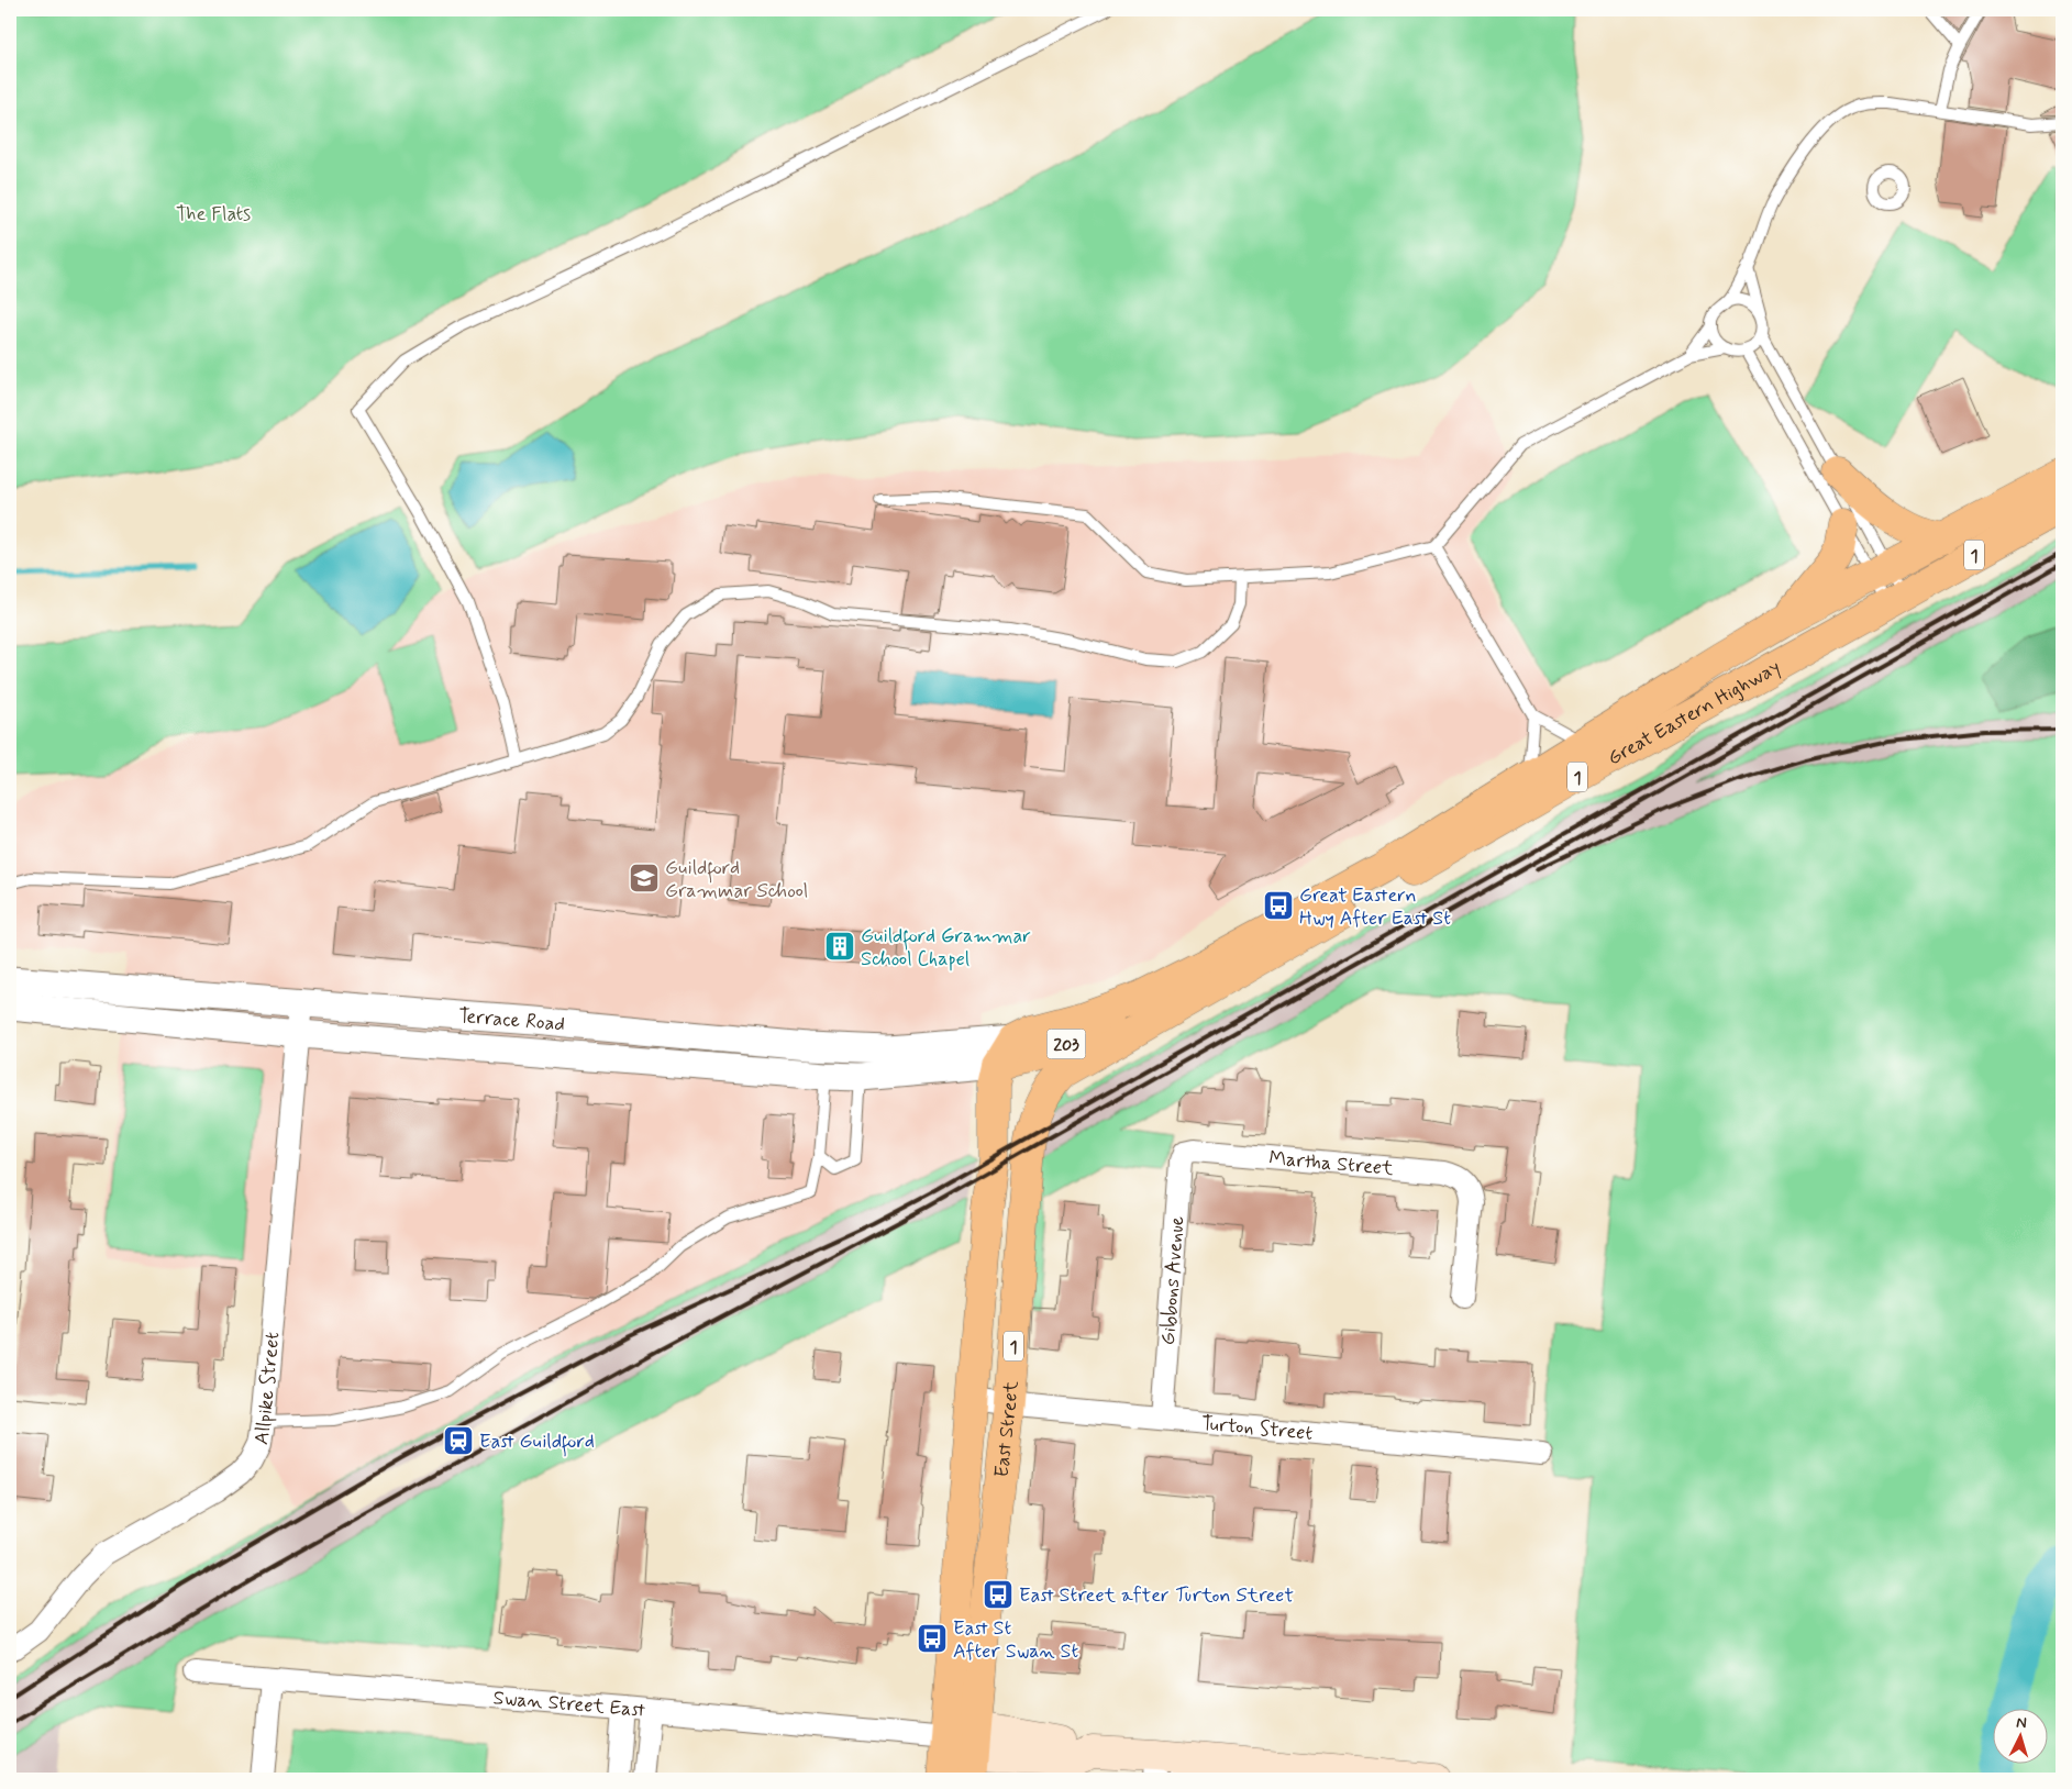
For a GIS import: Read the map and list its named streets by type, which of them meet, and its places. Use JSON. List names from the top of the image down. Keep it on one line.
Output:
{"streets":{"highway":["1","Great Eastern Highway","203","East Street"],"street":["Terrace Road","Martha Street","Gibbons Avenue","Allpike Street","Turton Street","Swan Street East"]},"crossings":[["Great Eastern Highway","Terrace Road"],["Great Eastern Highway","East Street"],["Terrace Road","Allpike Street"],["Terrace Road","East Street"],["Martha Street","Gibbons Avenue"],["Gibbons Avenue","Turton Street"],["Turton Street","East Street"],["East Street","Swan Street East"]],"parks":["The Flats"],"places":{"school or university":["Guildford Grammar School"],"bus stop":["Great Eastern Hwy After East St","East Street after Turton Street","East St After Swan St"],"building":["Guildford Grammar School Chapel"],"station":["East Guildford"]},"north":"top"}
